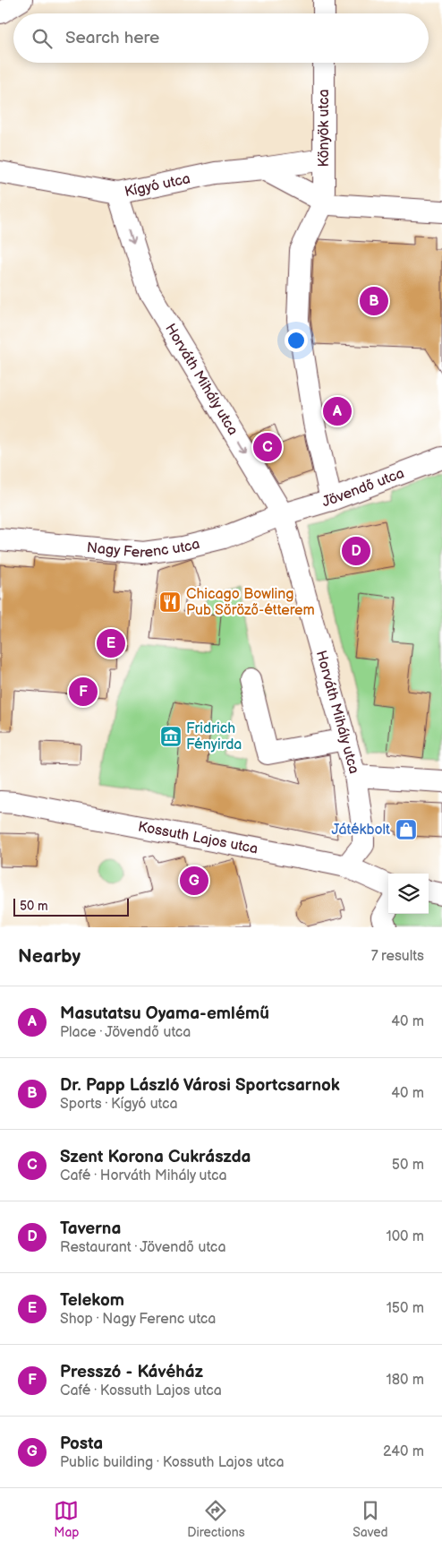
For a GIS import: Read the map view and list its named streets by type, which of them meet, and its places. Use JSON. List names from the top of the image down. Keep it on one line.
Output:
{"streets":{"street":["Könyök utca","Kígyó utca","Horváth Mihály utca","Jövendő utca","Nagy Ferenc utca","Kossuth Lajos utca"]},"crossings":[["Könyök utca","Kígyó utca"],["Kígyó utca","Horváth Mihály utca"],["Horváth Mihály utca","Jövendő utca"],["Horváth Mihály utca","Nagy Ferenc utca"],["Horváth Mihály utca","Kossuth Lajos utca"],["Jövendő utca","Nagy Ferenc utca"]],"one_way":["Horváth Mihály utca"],"places":{"restaurant":["Chicago Bowling Pub Söröző-étterem"],"museum":["Fridrich Fényirda"],"shop":["Játékbolt"]},"scale_bar":"50 m","page":{"search":"Search here","pins":["B","A","C","D","E","F","G"],"scale":"50 m","heading":["Nearby","7 results"],"list":[{"mark":"A","name":"Masutatsu Oyama-emlémű","note":"Place · Jövendő utca","value":"40 m"},{"mark":"B","name":"Dr. Papp László Városi Sportcsarnok","note":"Sports · Kígyó utca","value":"40 m"},{"mark":"C","name":"Szent Korona Cukrászda","note":"Café · Horváth Mihály utca","value":"50 m"},{"mark":"D","name":"Taverna","note":"Restaurant · Jövendő utca","value":"100 m"},{"mark":"E","name":"Telekom","note":"Shop · Nagy Ferenc utca","value":"150 m"},{"mark":"F","name":"Presszó - Kávéház","note":"Café · Kossuth Lajos utca","value":"180 m"},{"mark":"G","name":"Posta","note":"Public building · Kossuth Lajos utca","value":"240 m"}],"nav":["Map","Directions","Saved"]}}
